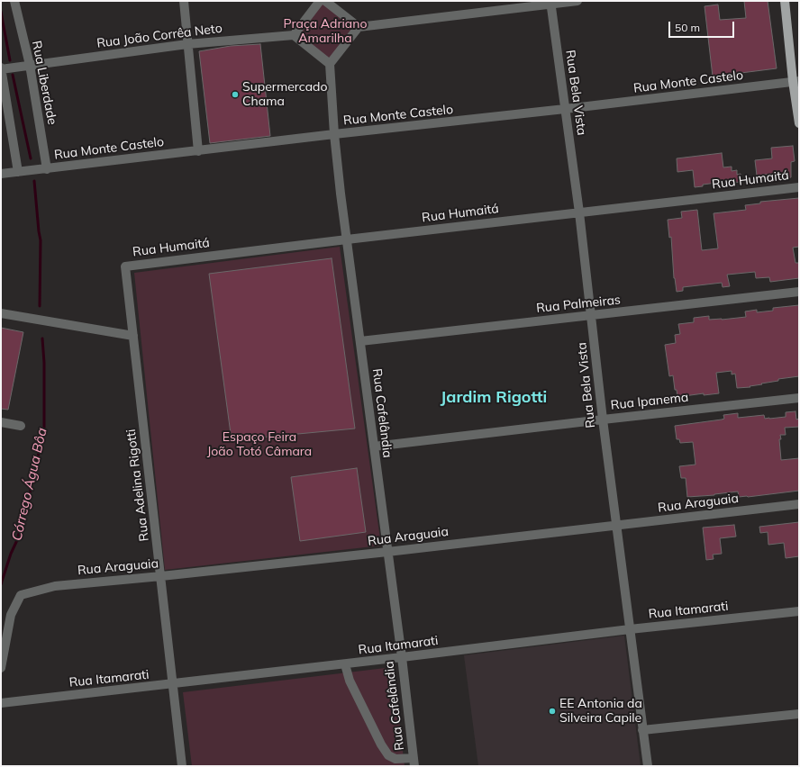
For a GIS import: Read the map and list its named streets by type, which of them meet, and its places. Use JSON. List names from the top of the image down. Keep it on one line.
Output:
{"streets":{"street":["Rua João Corrêa Neto","Rua Monte Castelo","Rua Liberdade","Rua Bela Vista","Rua Humaitá","Rua Palmeiras","Rua Ipanema","Rua Cafelândia","Rua Adelina Rigotti","Rua Araguaia","Rua Itamarati"]},"crossings":[["Rua João Corrêa Neto","Rua Liberdade"],["Rua Monte Castelo","Rua Liberdade"],["Rua Monte Castelo","Rua Bela Vista"],["Rua Monte Castelo","Rua Cafelândia"],["Rua Bela Vista","Rua Humaitá"],["Rua Bela Vista","Rua Palmeiras"],["Rua Bela Vista","Rua Ipanema"],["Rua Bela Vista","Rua Araguaia"],["Rua Bela Vista","Rua Itamarati"],["Rua Humaitá","Rua Cafelândia"],["Rua Humaitá","Rua Adelina Rigotti"],["Rua Palmeiras","Rua Cafelândia"],["Rua Ipanema","Rua Cafelândia"],["Rua Cafelândia","Rua Araguaia"],["Rua Cafelândia","Rua Itamarati"],["Rua Adelina Rigotti","Rua Araguaia"],["Rua Adelina Rigotti","Rua Itamarati"]],"districts":["Jardim Rigotti"],"water":["Córrego Água Bôa"],"parks":["Praça Adriano Amarilha","Espaço Feira João Totó Câmara"],"places":["Supermercado Chama","EE Antonia da Silveira Capile"],"scale_bar":"50 m"}
